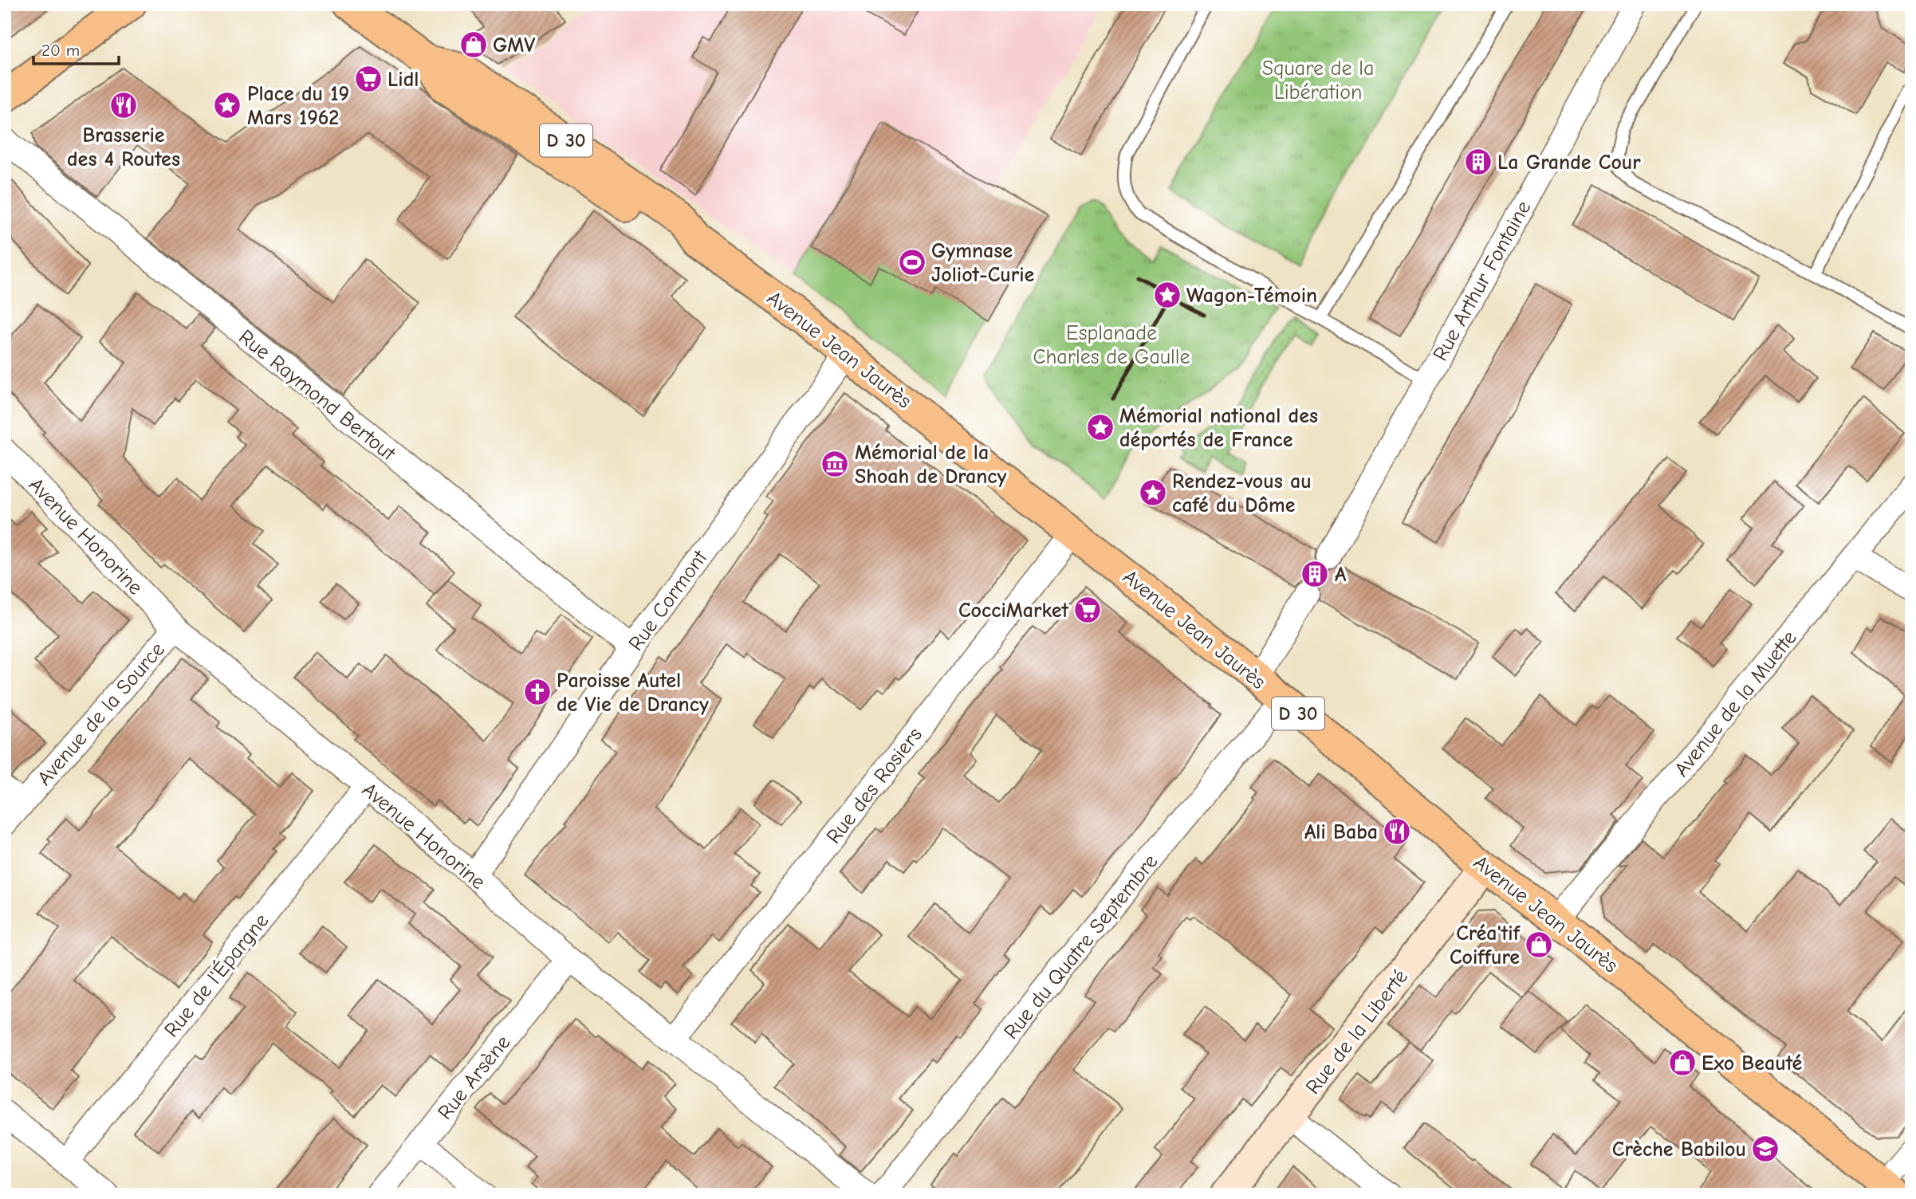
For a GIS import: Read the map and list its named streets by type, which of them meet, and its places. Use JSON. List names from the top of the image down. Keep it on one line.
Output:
{"streets":{"main road":["D 30","Avenue Jean Jaurès"],"street":["Rue Arthur Fontaine","Rue Raymond Bertout","Avenue Honorine","Rue Cormont","Avenue de la Muette","Avenue de la Source","Rue des Rosiers","Rue du Quatre Septembre","Rue de l'Épargne","Rue de la Liberté","Rue Arsène"]},"crossings":[["Avenue Jean Jaurès","Rue Cormont"],["Avenue Jean Jaurès","Avenue de la Muette"],["Avenue Jean Jaurès","Rue des Rosiers"],["Avenue Jean Jaurès","Rue du Quatre Septembre"],["Avenue Jean Jaurès","Rue de la Liberté"],["Rue Raymond Bertout","Rue Cormont"],["Avenue Honorine","Rue Cormont"],["Avenue Honorine","Avenue de la Source"],["Avenue Honorine","Rue des Rosiers"],["Avenue Honorine","Rue de l'Épargne"],["Avenue Honorine","Rue Arsène"]],"parks":["Square de la Libération","Esplanade Charles de Gaulle"],"places":{"shop":["GMV","Créa'tif Coiffure","Exo Beauté"],"supermarket":["Lidl","CocciMarket"],"restaurant":["Brasserie des 4 Routes","Ali Baba"],"place":["Place du 19 Mars 1962","Wagon-Témoin","Mémorial national des déportés de France","Rendez-vous au café du Dôme"],"building":["La Grande Cour","A"],"sports":["Gymnase Joliot-Curie"],"museum":["Mémorial de la Shoah de Drancy"],"church":["Paroisse Autel de Vie de Drancy"],"school or university":["Crèche Babilou"]},"scale_bar":"20 m"}
